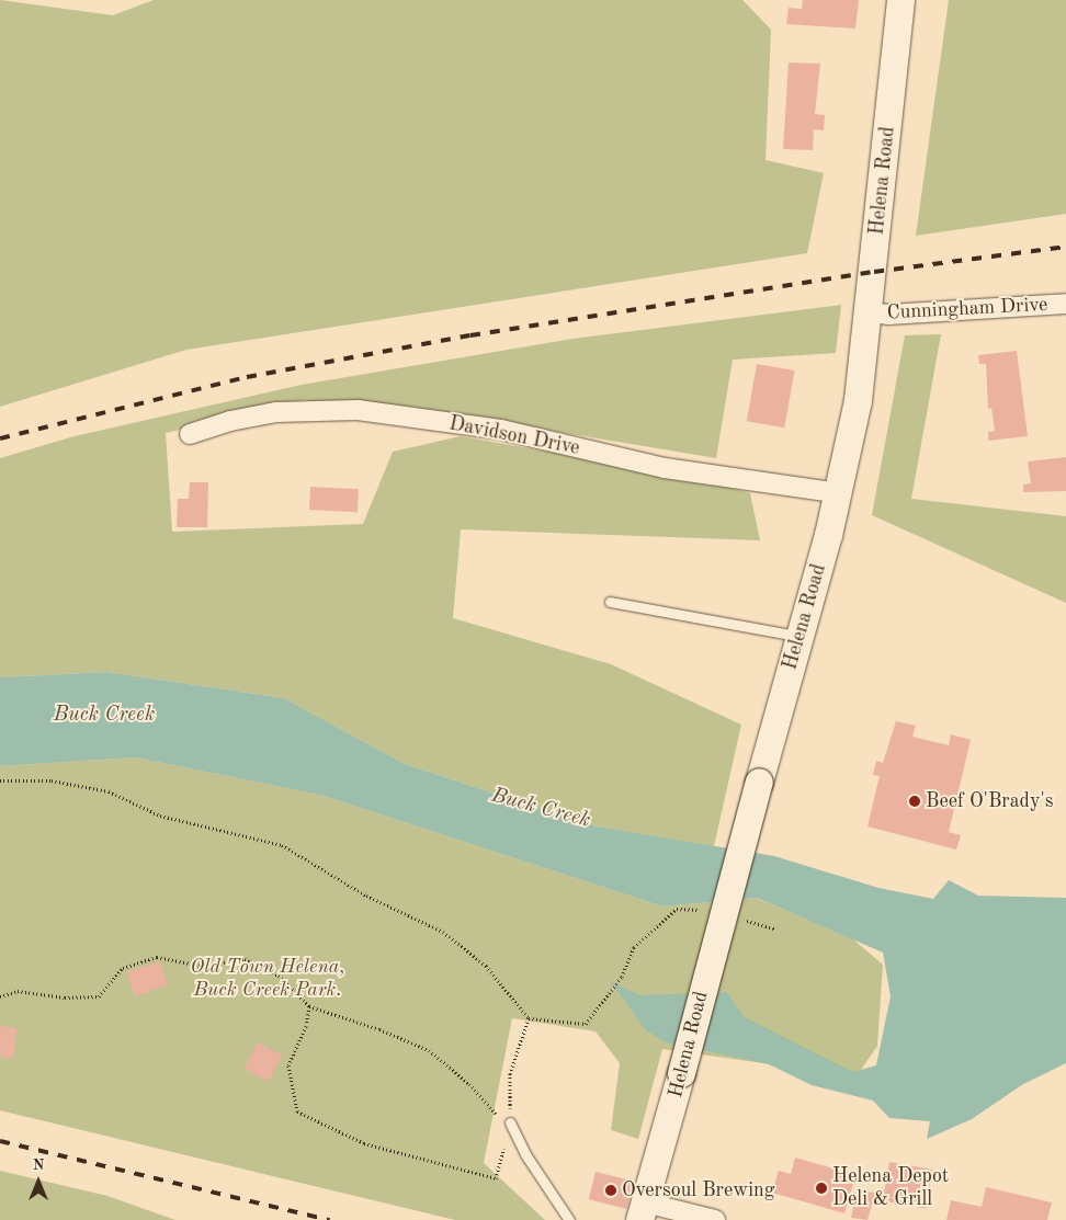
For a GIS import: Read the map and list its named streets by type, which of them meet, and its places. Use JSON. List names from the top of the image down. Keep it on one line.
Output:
{"streets":{"main road":["Helena Road"],"street":["Cunningham Drive","Davidson Drive"]},"crossings":[["Helena Road","Cunningham Drive"],["Helena Road","Davidson Drive"]],"water":["Buck Creek"],"parks":["Old Town Helena, Buck Creek Park."],"places":["Beef O'Brady's","Helena Depot Deli & Grill","Oversoul Brewing"],"north":"top"}
